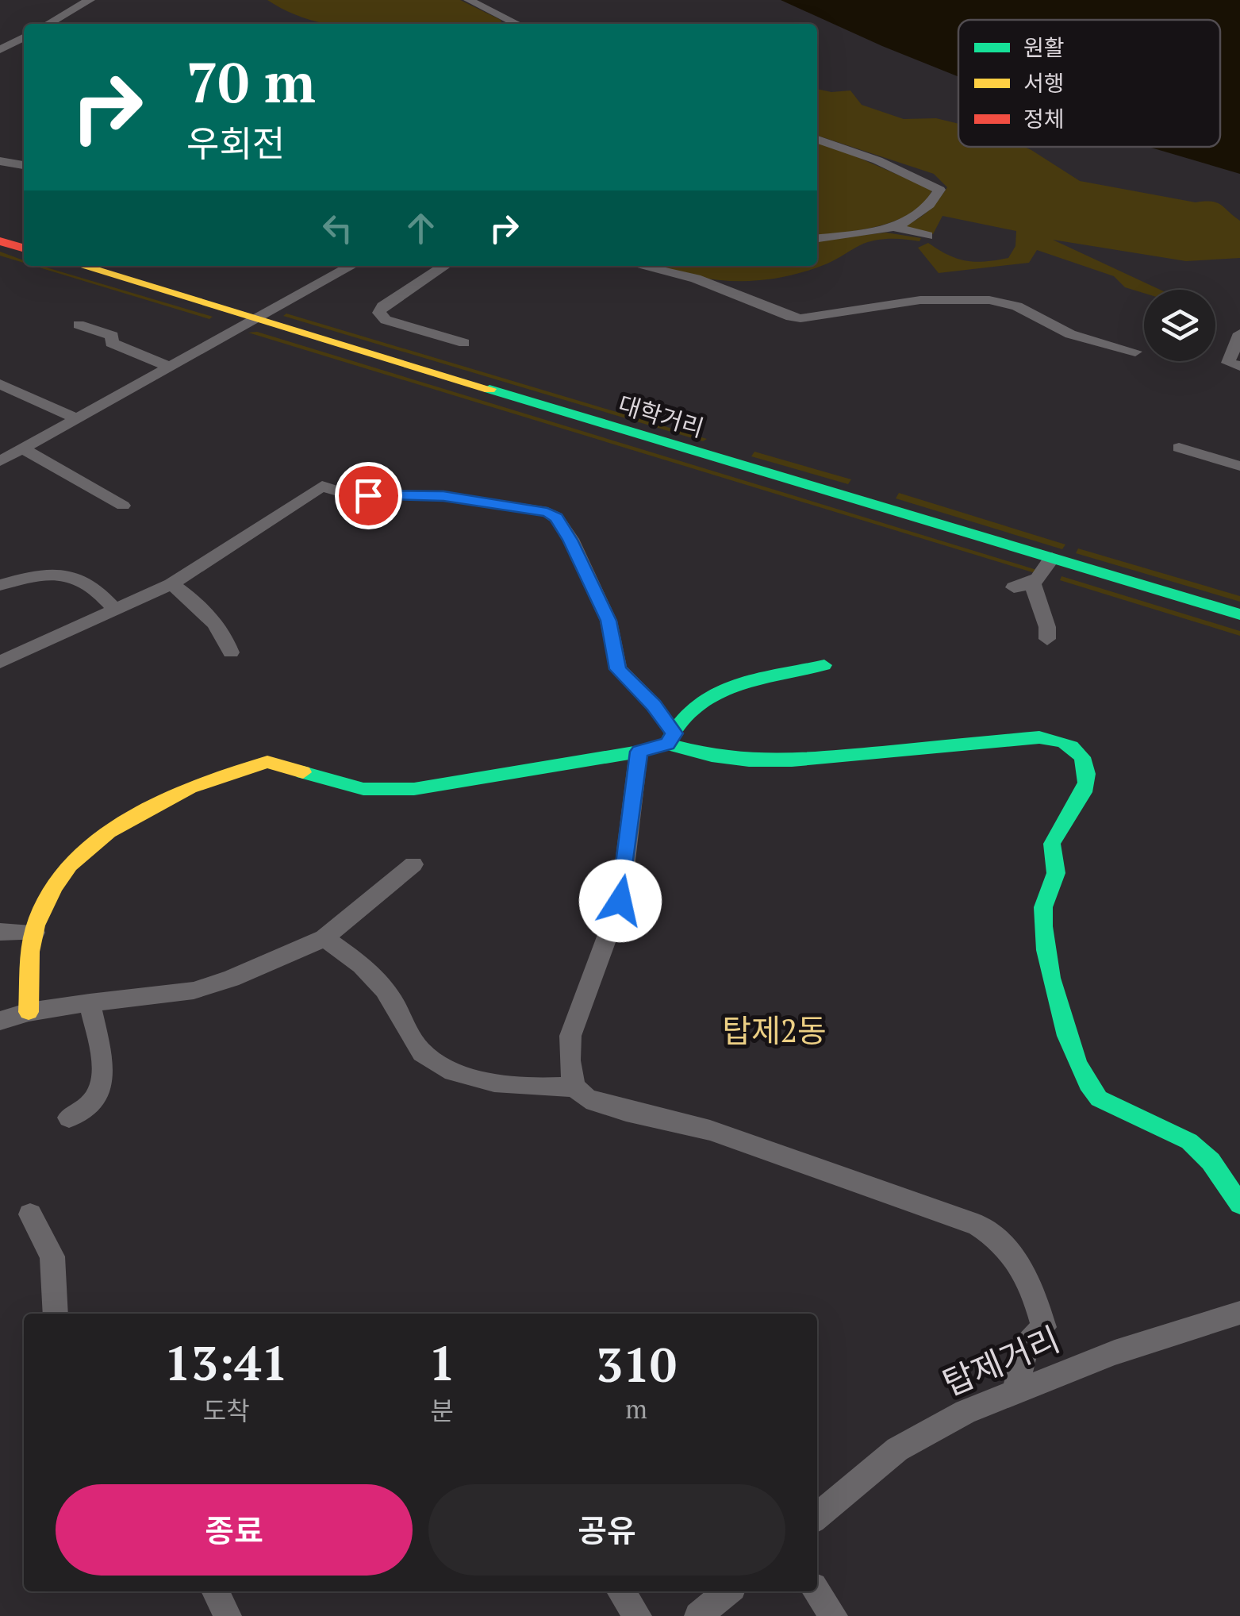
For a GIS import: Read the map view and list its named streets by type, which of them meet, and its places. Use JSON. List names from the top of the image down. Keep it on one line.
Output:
{"streets":{"street":["대학거리","탑제거리"]},"districts":["탑제2동"],"legend":["원활","서행","정체"],"page":{"turn":["70 m","우회전"],"eta":["13:41","도착","1","분","310","m"],"buttons":["종료","공유"]}}
